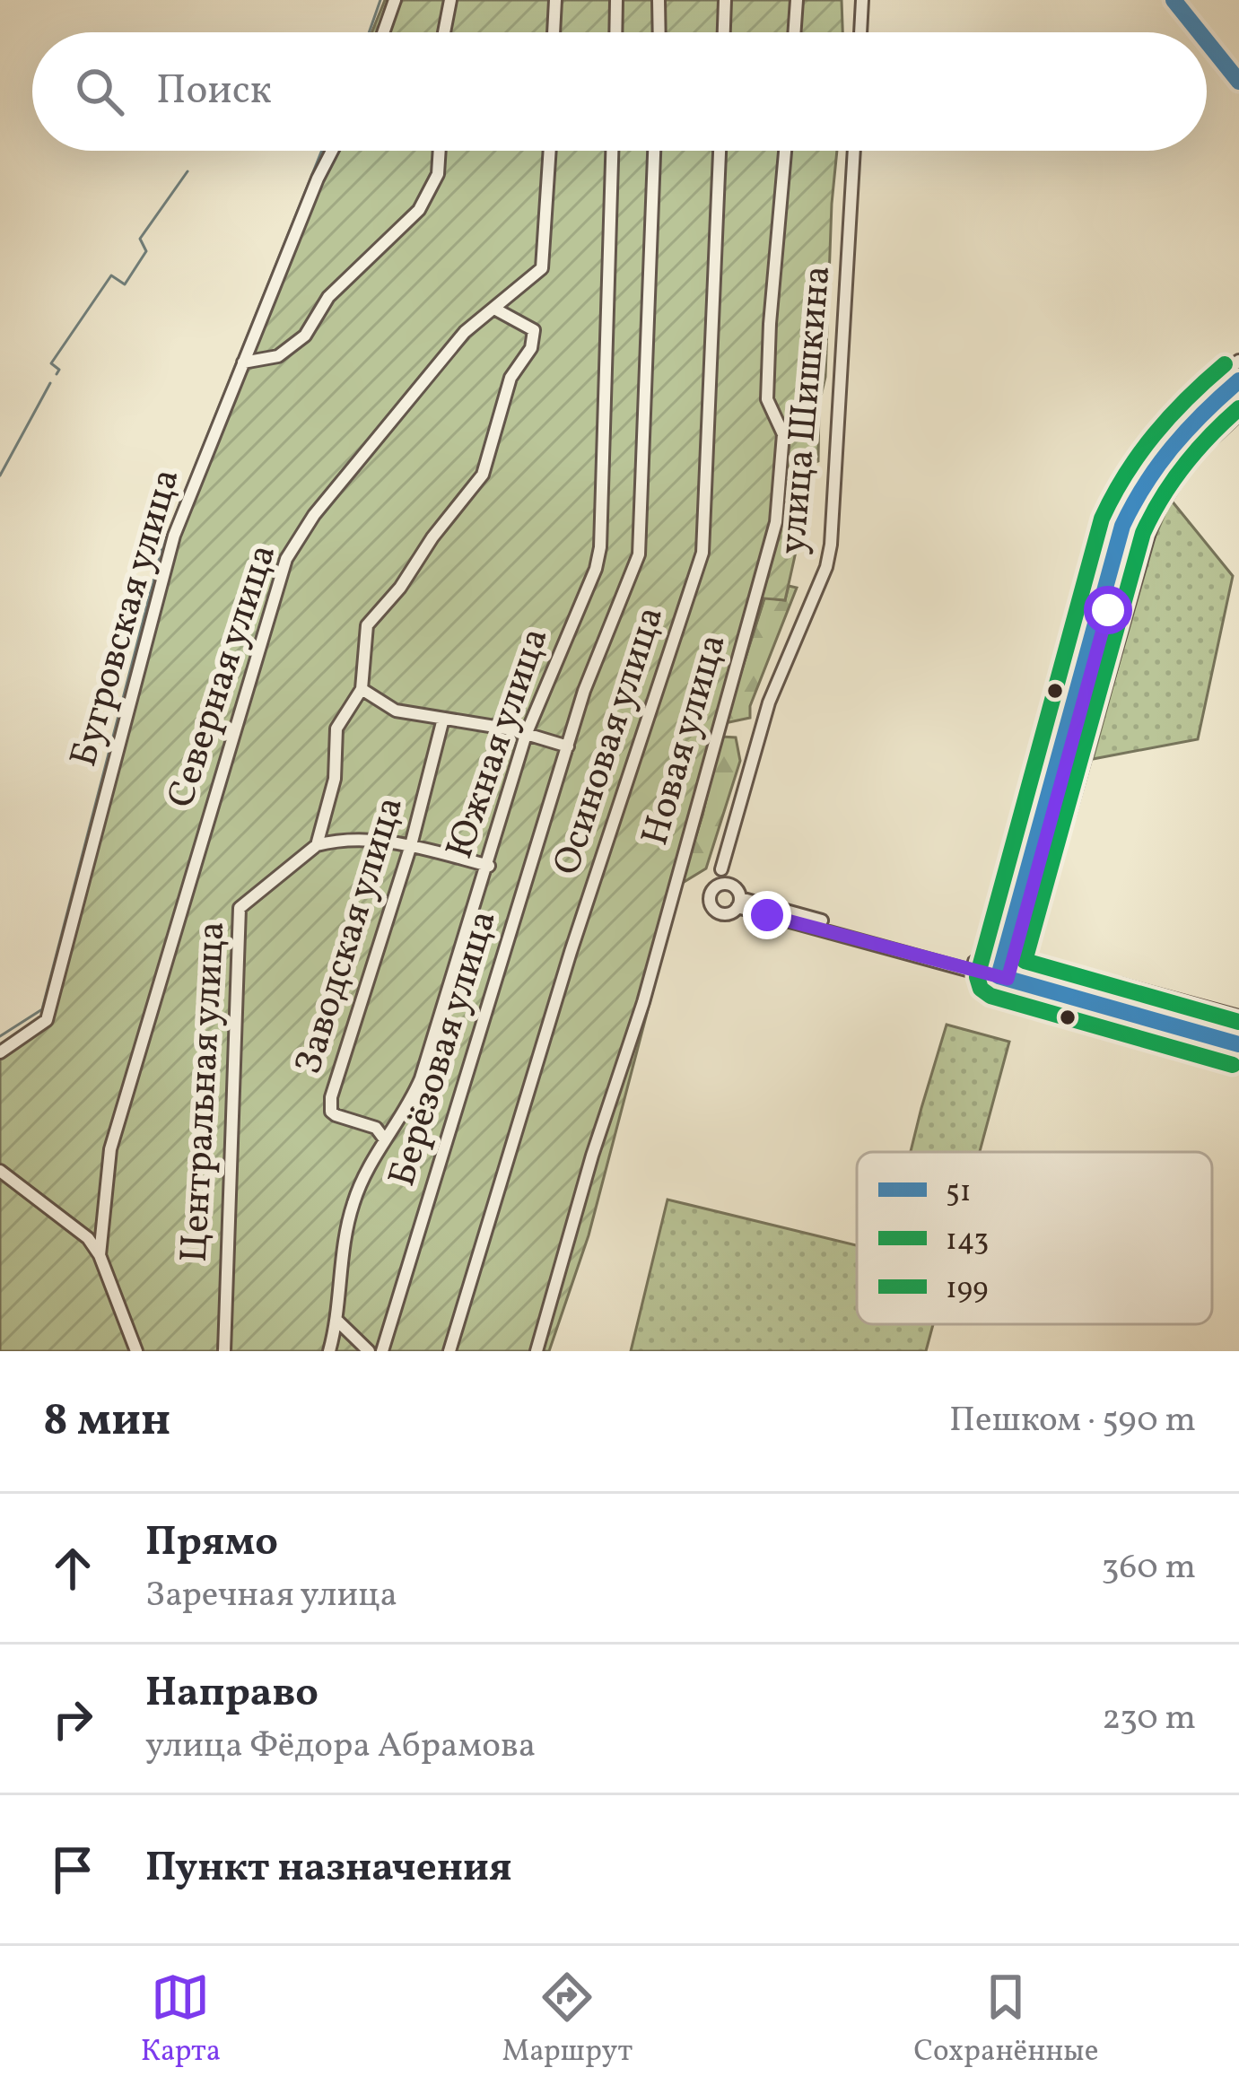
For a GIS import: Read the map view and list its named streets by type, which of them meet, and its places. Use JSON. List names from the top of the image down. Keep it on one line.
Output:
{"streets":{"street":["улица Шишкина","Бугровская улица","Северная улица","Новая улица","Осиновая улица","Южная улица","Заводская улица","Берёзовая улица","Центральная улица"]},"crossings":[["Южная улица","Заводская улица"]],"lines":["transit line 51","transit line 143","transit line 199"],"legend":["51","143","199"],"page":{"search":"Поиск","heading":["8 мин","Пешком · 590 m"],"list":[["Прямо","Заречная улица","360 m"],["Направо","улица Фёдора Абрамова","230 m"],"Пункт назначения"],"nav":["Карта","Маршрут","Сохранённые"]}}
